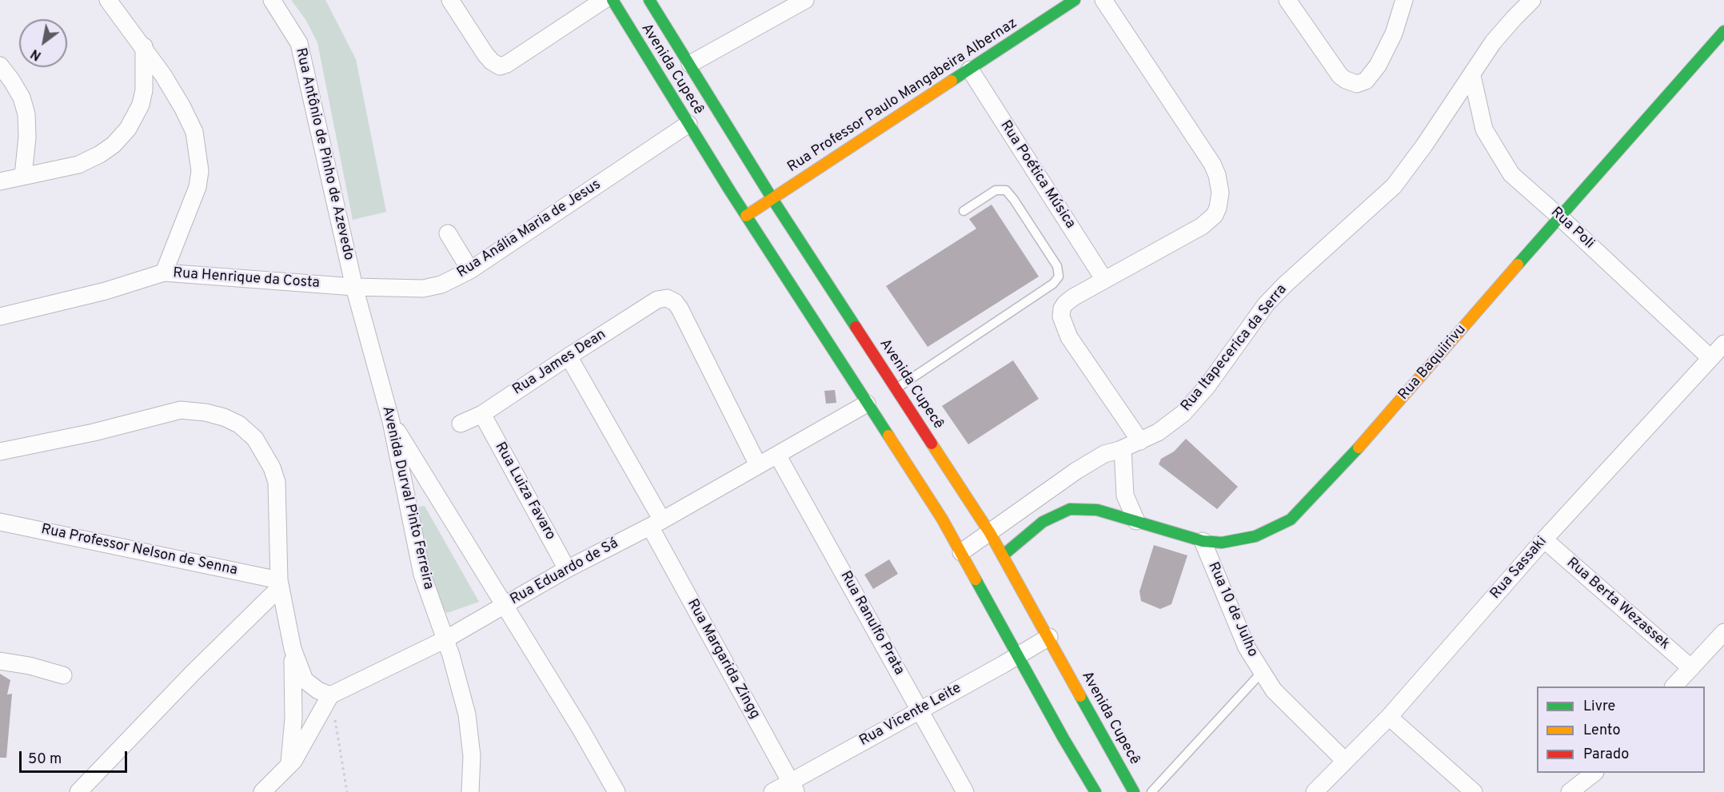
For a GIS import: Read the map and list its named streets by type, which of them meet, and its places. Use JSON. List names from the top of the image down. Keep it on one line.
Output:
{"streets":{"main road":["Avenida Cupecê","Rua Professor Paulo Mangabeira Albernaz","Rua Baquiirivu"],"street":["Rua Antônio de Pinho de Azevedo","Rua Poética Música","Rua Poli","Rua Anália Maria de Jesus","Rua Henrique da Costa","Rua Itapecerica da Serra","Rua James Dean","Rua Luiza Favaro","Avenida Durval Pinto Ferreira","Rua Professor Nelson de Senna","Rua Sassaki","Rua Eduardo de Sá","Rua Berta Wezassek","Rua 10 de Julho","Rua Ranulfo Prata","Rua Margarida Zingg","Rua Vicente Leite"]},"crossings":[["Avenida Cupecê","Rua Professor Paulo Mangabeira Albernaz"],["Avenida Cupecê","Rua Anália Maria de Jesus"],["Avenida Cupecê","Rua Itapecerica da Serra"],["Avenida Cupecê","Rua Baquiirivu"],["Avenida Cupecê","Rua Eduardo de Sá"],["Avenida Cupecê","Rua Vicente Leite"],["Rua Professor Paulo Mangabeira Albernaz","Rua Poética Música"],["Rua Antônio de Pinho de Azevedo","Rua Anália Maria de Jesus"],["Rua Antônio de Pinho de Azevedo","Rua Henrique da Costa"],["Rua Antônio de Pinho de Azevedo","Avenida Durval Pinto Ferreira"],["Rua Poli","Rua Itapecerica da Serra"],["Rua Poli","Rua Baquiirivu"],["Rua Poli","Rua Sassaki"],["Rua Anália Maria de Jesus","Rua Henrique da Costa"],["Rua Anália Maria de Jesus","Avenida Durval Pinto Ferreira"],["Rua Henrique da Costa","Avenida Durval Pinto Ferreira"],["Rua James Dean","Rua Luiza Favaro"],["Rua James Dean","Rua Eduardo de Sá"],["Rua James Dean","Rua Margarida Zingg"],["Rua Baquiirivu","Rua 10 de Julho"],["Rua Luiza Favaro","Rua Eduardo de Sá"],["Avenida Durval Pinto Ferreira","Rua Eduardo de Sá"],["Rua Sassaki","Rua Berta Wezassek"],["Rua Sassaki","Rua 10 de Julho"],["Rua Eduardo de Sá","Rua Ranulfo Prata"],["Rua Eduardo de Sá","Rua Margarida Zingg"],["Rua Ranulfo Prata","Rua Vicente Leite"],["Rua Margarida Zingg","Rua Vicente Leite"]],"legend":["Livre","Lento","Parado"],"scale_bar":"50 m","north":"bottom left"}
